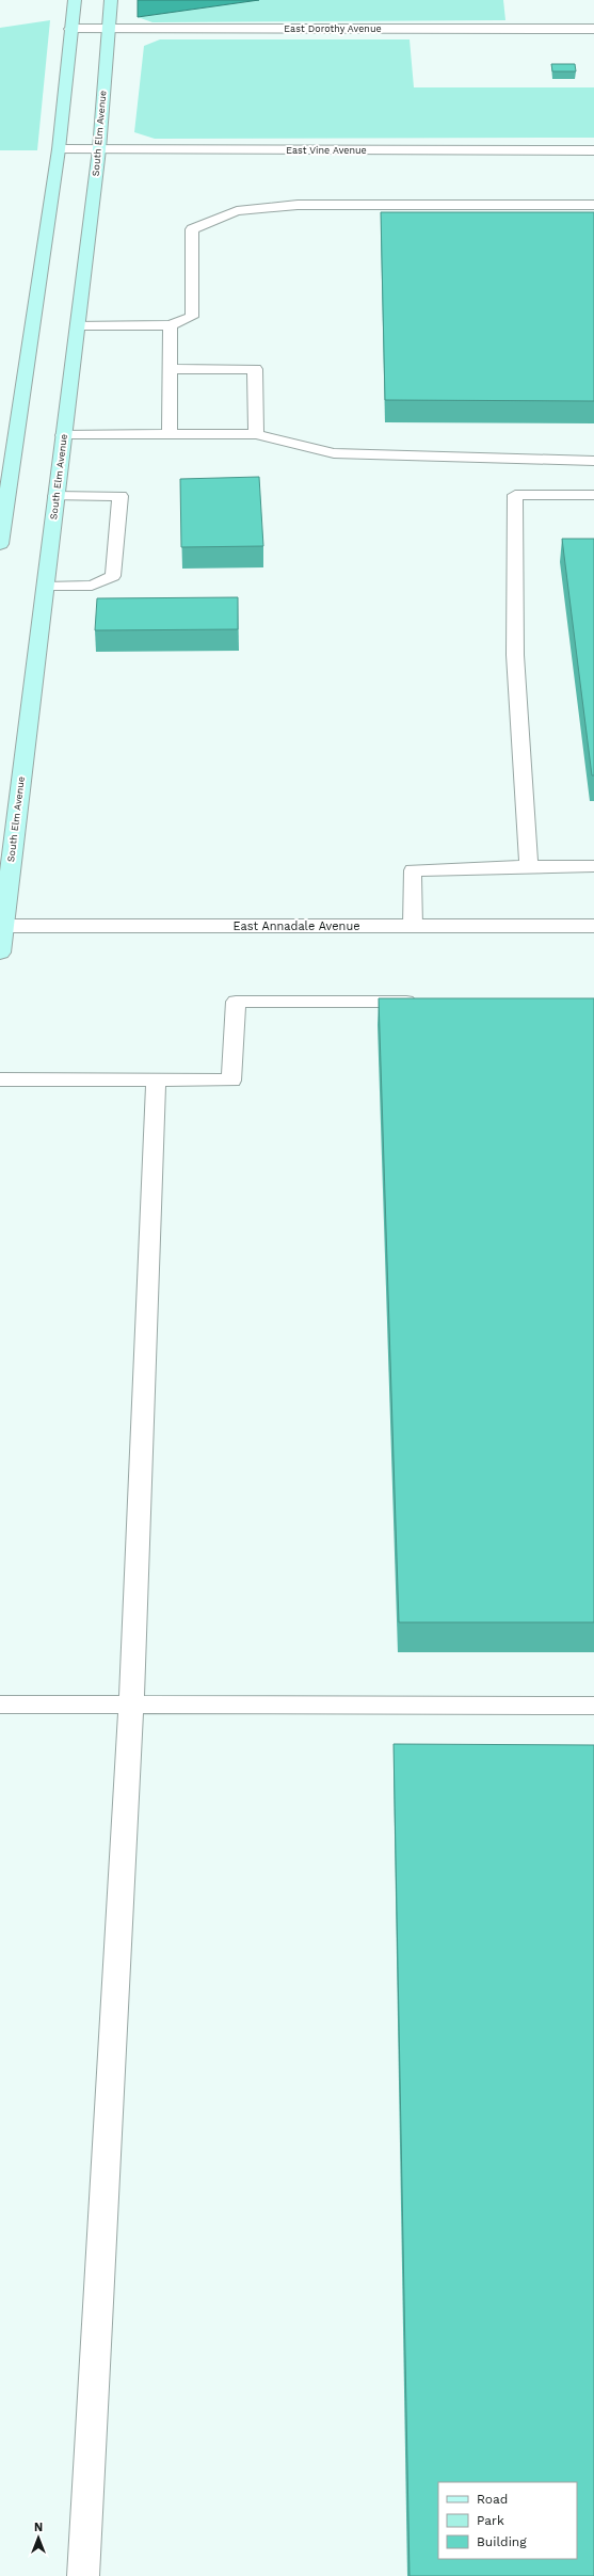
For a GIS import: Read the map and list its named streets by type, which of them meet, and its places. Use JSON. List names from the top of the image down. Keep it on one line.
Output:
{"streets":{"main road":["South Elm Avenue"],"street":["East Dorothy Avenue","East Vine Avenue","East Annadale Avenue"]},"crossings":[["East Dorothy Avenue","South Elm Avenue"],["South Elm Avenue","East Vine Avenue"],["South Elm Avenue","East Annadale Avenue"]],"legend":["Road","Park","Building"],"north":"top"}
